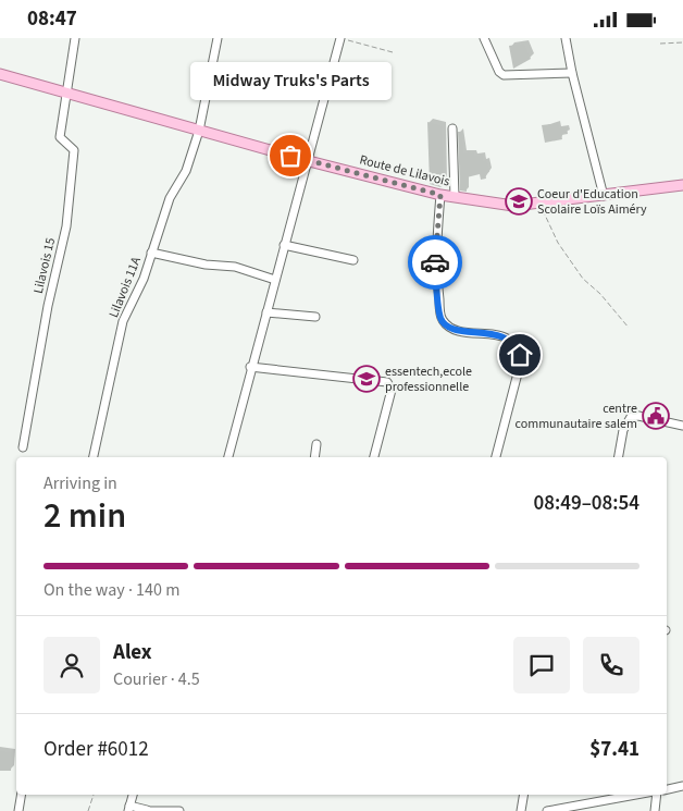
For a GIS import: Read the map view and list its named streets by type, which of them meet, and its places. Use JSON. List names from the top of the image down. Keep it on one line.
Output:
{"streets":{"main road":["Route de Lilavois"],"street":["Lilavois 15","Lilavois 11A"]},"crossings":[["Route de Lilavois","Lilavois 15"],["Route de Lilavois","Lilavois 11A"]],"places":{"other":["Midway Truks's Parts"],"school or university":["Coeur d'Education Scolaire Loïs Aiméry","essentech,ecole professionnelle"],"public building":["centre communautaire salem"]},"page":{"status":"08:47","bubble":"Midway Truks's Parts","heading":["2 min","Arriving in","08:49–08:54"],"panel":["Alex","Courier · 4.5","Order #6012","$7.41"],"bar":"On the way · 140 m"}}
